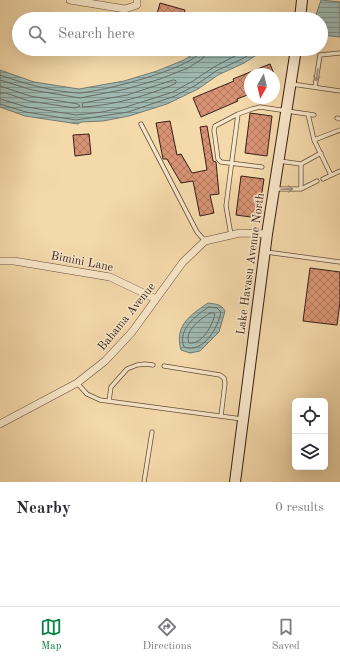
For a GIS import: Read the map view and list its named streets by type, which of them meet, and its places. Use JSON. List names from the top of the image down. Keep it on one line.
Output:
{"streets":{"main road":["Lake Havasu Avenue North"],"street":["Bimini Lane","Bahama Avenue"]},"crossings":[["Bimini Lane","Bahama Avenue"]],"north":"bottom","page":{"search":"Search here","heading":["Nearby","0 results"],"nav":["Map","Directions","Saved"]}}
